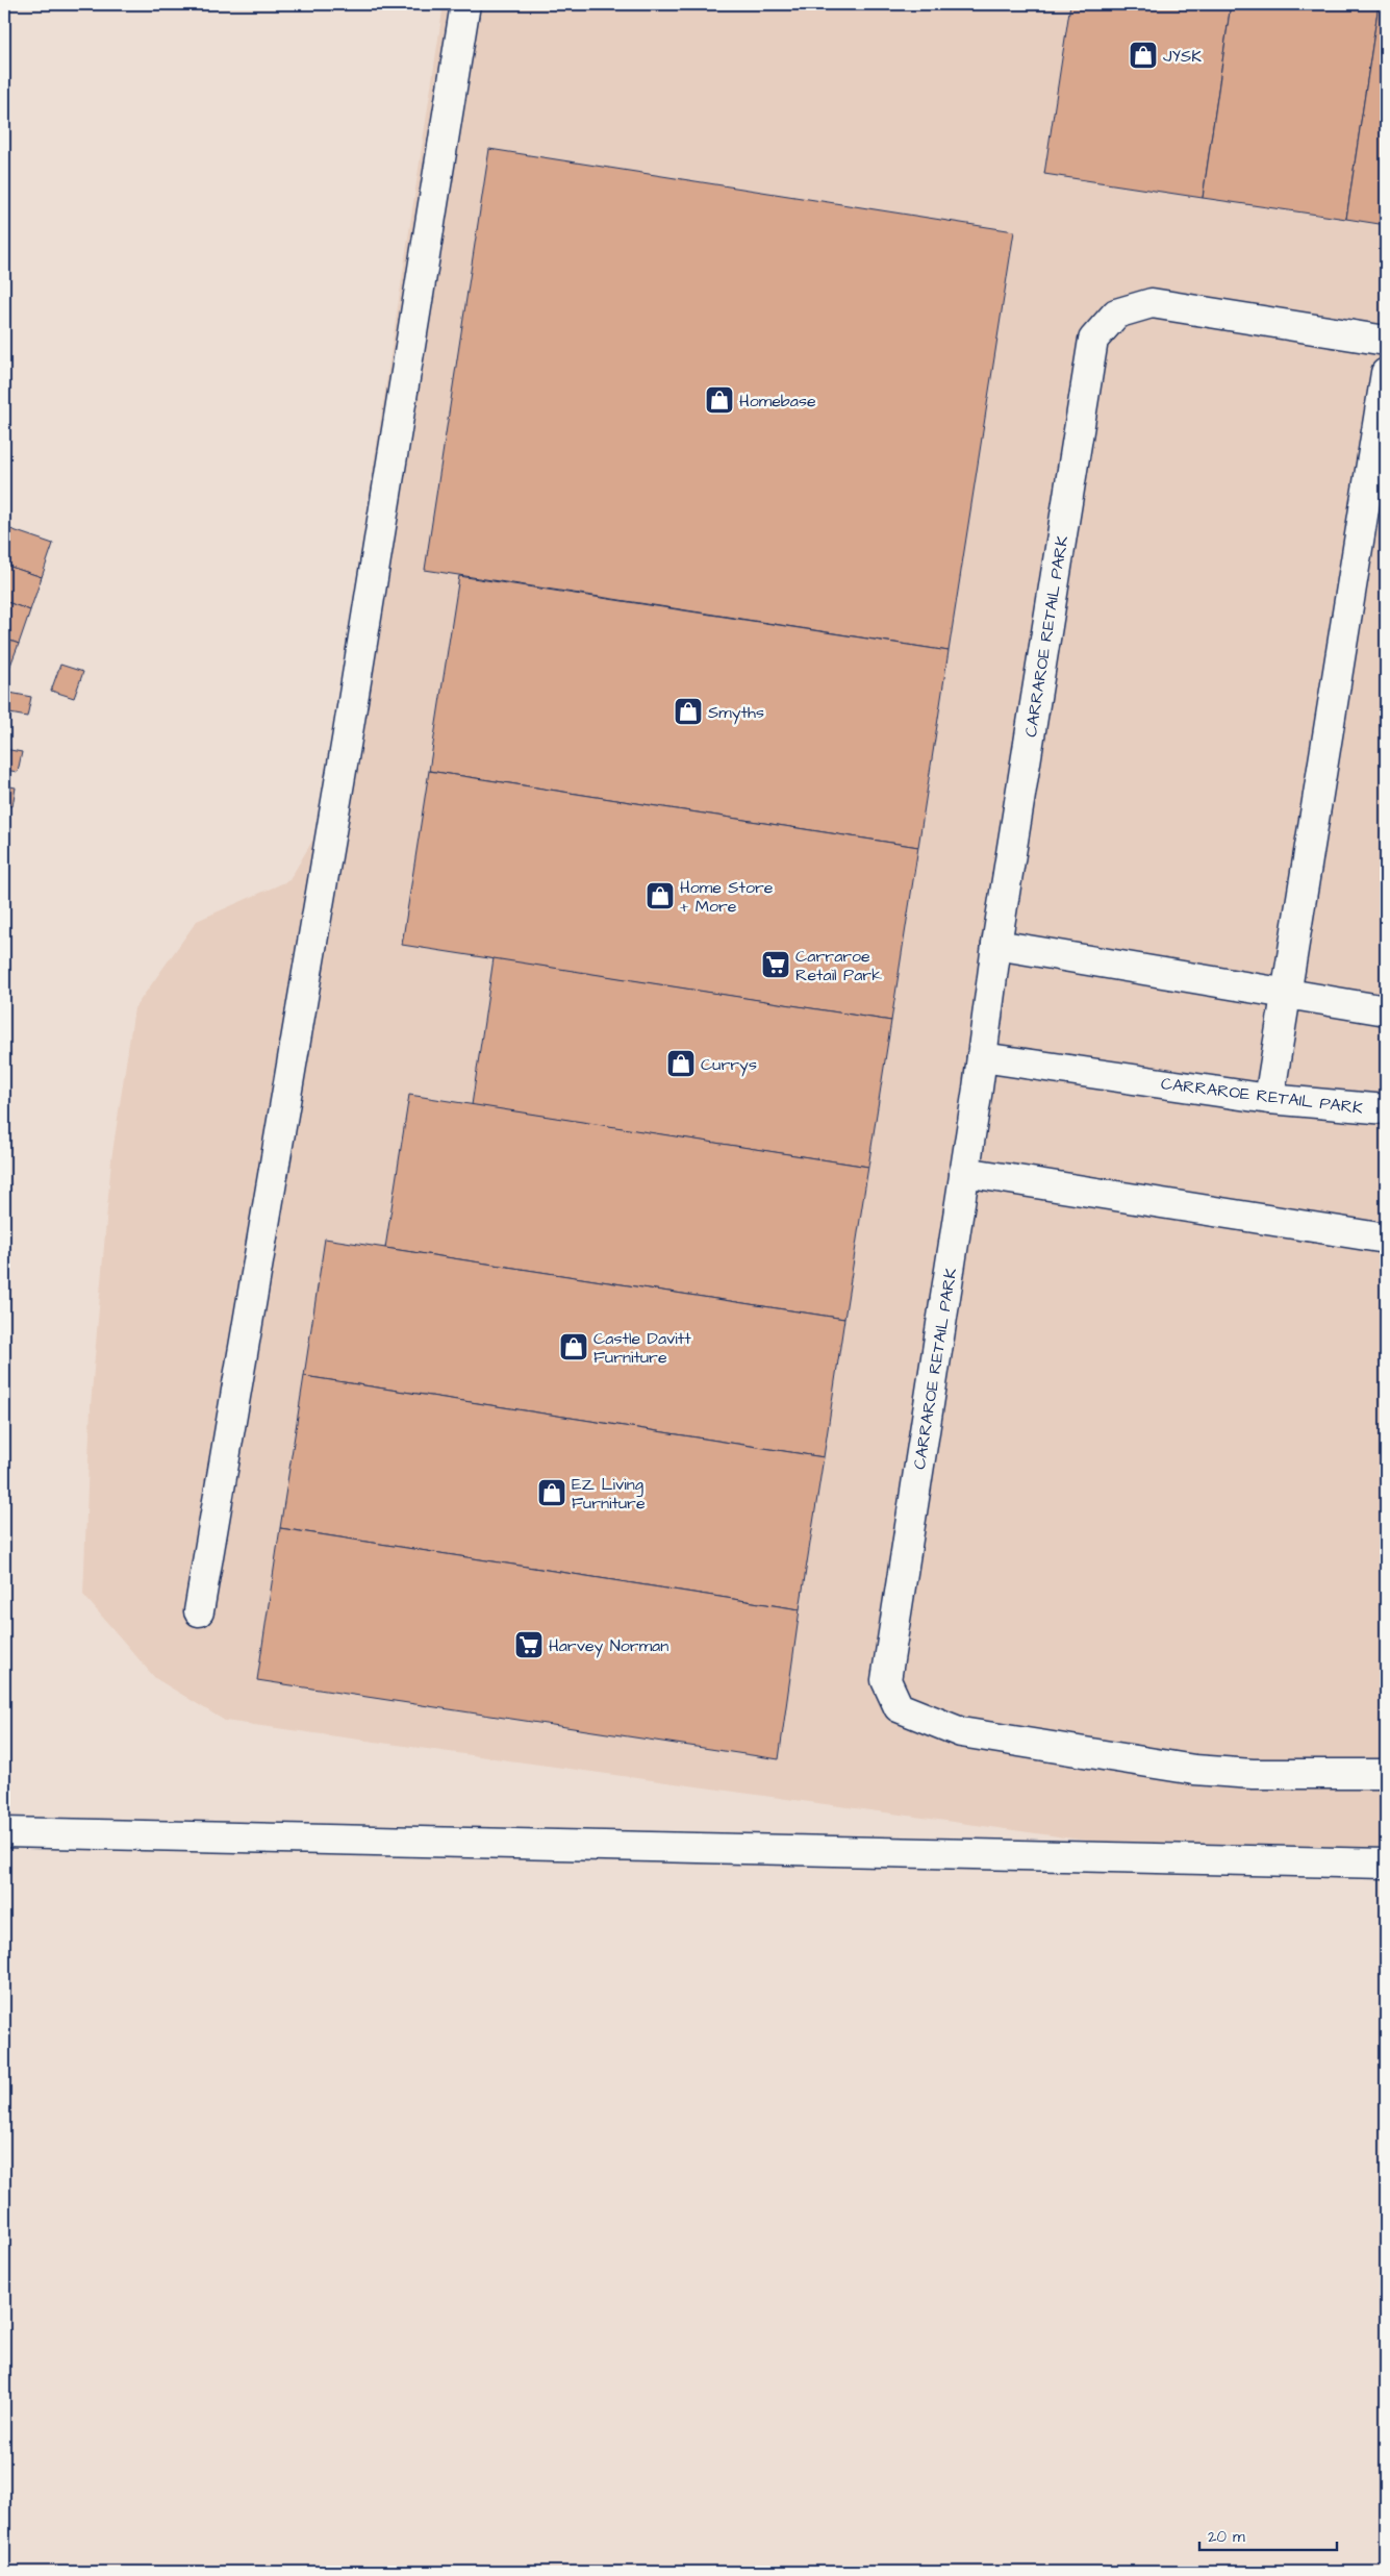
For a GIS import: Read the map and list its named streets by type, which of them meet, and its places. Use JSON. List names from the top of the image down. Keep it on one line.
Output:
{"streets":{"street":["CARRAROE RETAIL PARK"]},"places":{"shop":["JYSK","Homebase","Smyths","Home Store + More","Currys","Castle Davitt Furniture","EZ Living Furniture"],"supermarket":["Carraroe Retail Park","Harvey Norman"]},"scale_bar":"20 m"}
